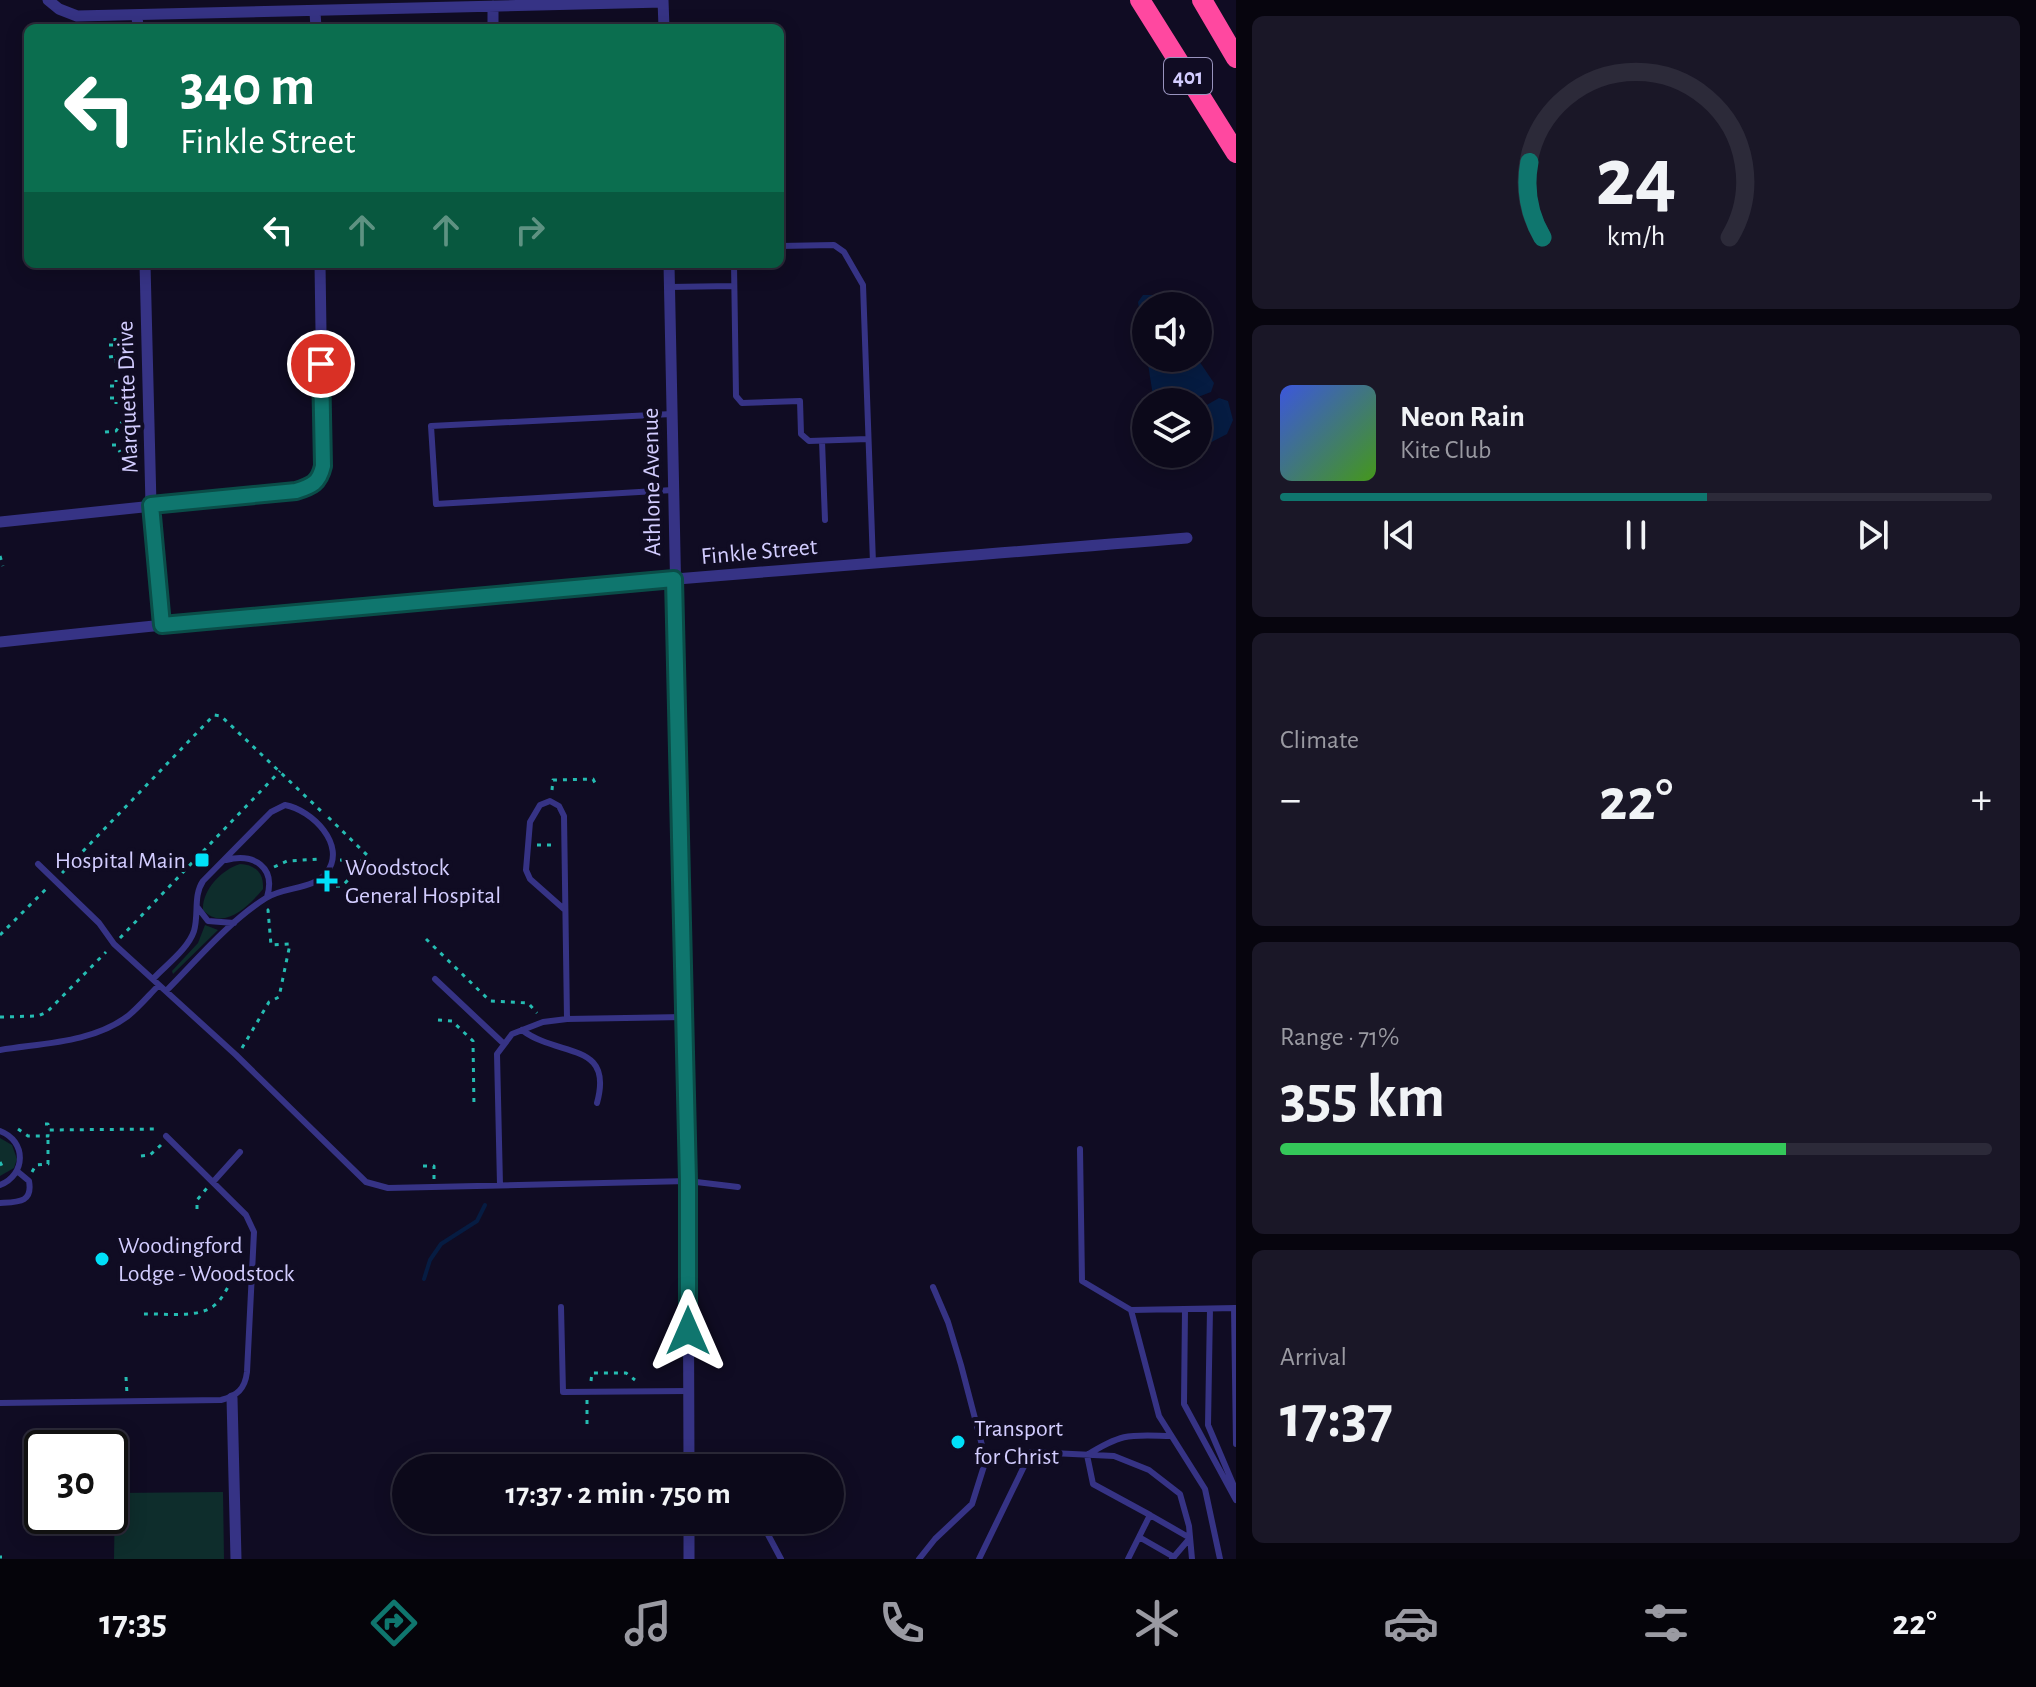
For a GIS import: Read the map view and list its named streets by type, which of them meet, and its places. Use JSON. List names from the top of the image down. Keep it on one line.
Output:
{"streets":{"highway":["401"],"street":["Marquette Drive","Athlone Avenue","Finkle Street"]},"crossings":[["Marquette Drive","Finkle Street"],["Athlone Avenue","Finkle Street"]],"places":{"transit":["Hospital Main"],"health":["Woodstock General Hospital"],"other":["Woodingford Lodge - Woodstock","Transport for Christ"]},"page":{"turn":["340 m","Finkle Street"],"song":["Neon Rain","Kite Club"],"tile":["Climate",["Range · 71%","355 km"],["Arrival","17:37"]],"heat":["−","22°","+"],"limit":"30","trip":"17:37 · 2 min · 750 m","tabs":["17:35","22°"],"gauge":["24","km/h"]}}
